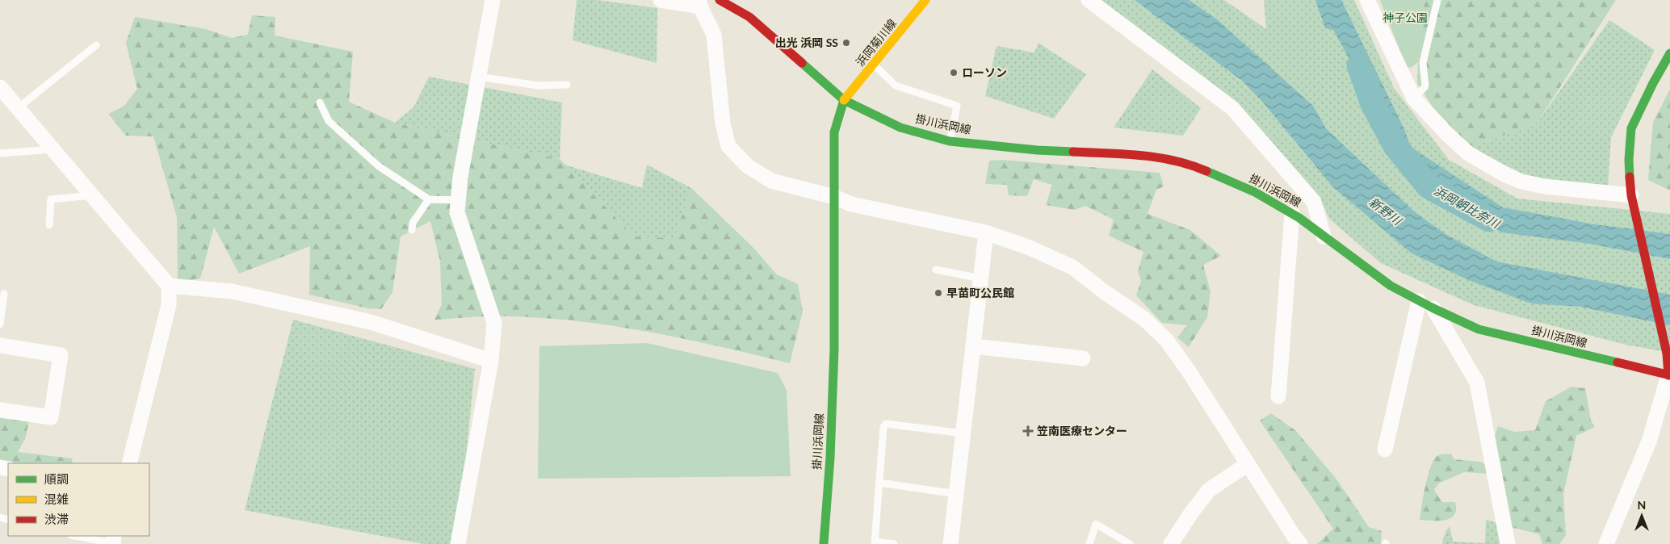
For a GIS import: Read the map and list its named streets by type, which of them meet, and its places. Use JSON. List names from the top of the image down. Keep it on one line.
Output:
{"streets":{"main road":["浜岡菊川線","掛川浜岡線"]},"crossings":[["浜岡菊川線","掛川浜岡線"]],"water":["浜岡朝比奈川","新野川"],"parks":["神子公園"],"places":{"other":["出光 浜岡 SS","ローソン","早苗町公民館"],"health":["笠南医療センター"]},"legend":["順調","混雑","渋滞"],"north":"top"}
